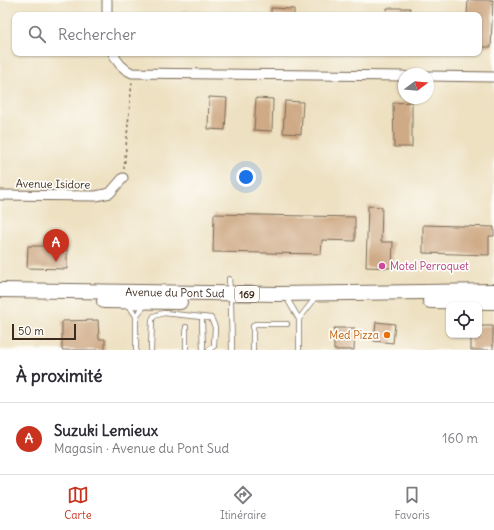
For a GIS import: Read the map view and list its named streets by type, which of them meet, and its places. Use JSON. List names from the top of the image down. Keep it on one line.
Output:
{"streets":{"main road":["Avenue du Pont Sud","169"],"street":["Avenue Isidore"]},"places":["Motel Perroquet","Med Pizza"],"scale_bar":"50 m","north":"right","page":{"search":"Rechercher","pins":"A","scale":"50 m","heading":"À proximité","list":[{"mark":"A","name":"Suzuki Lemieux","note":"Magasin · Avenue du Pont Sud","value":"160 m"}],"nav":["Carte","Itinéraire","Favoris"]}}
